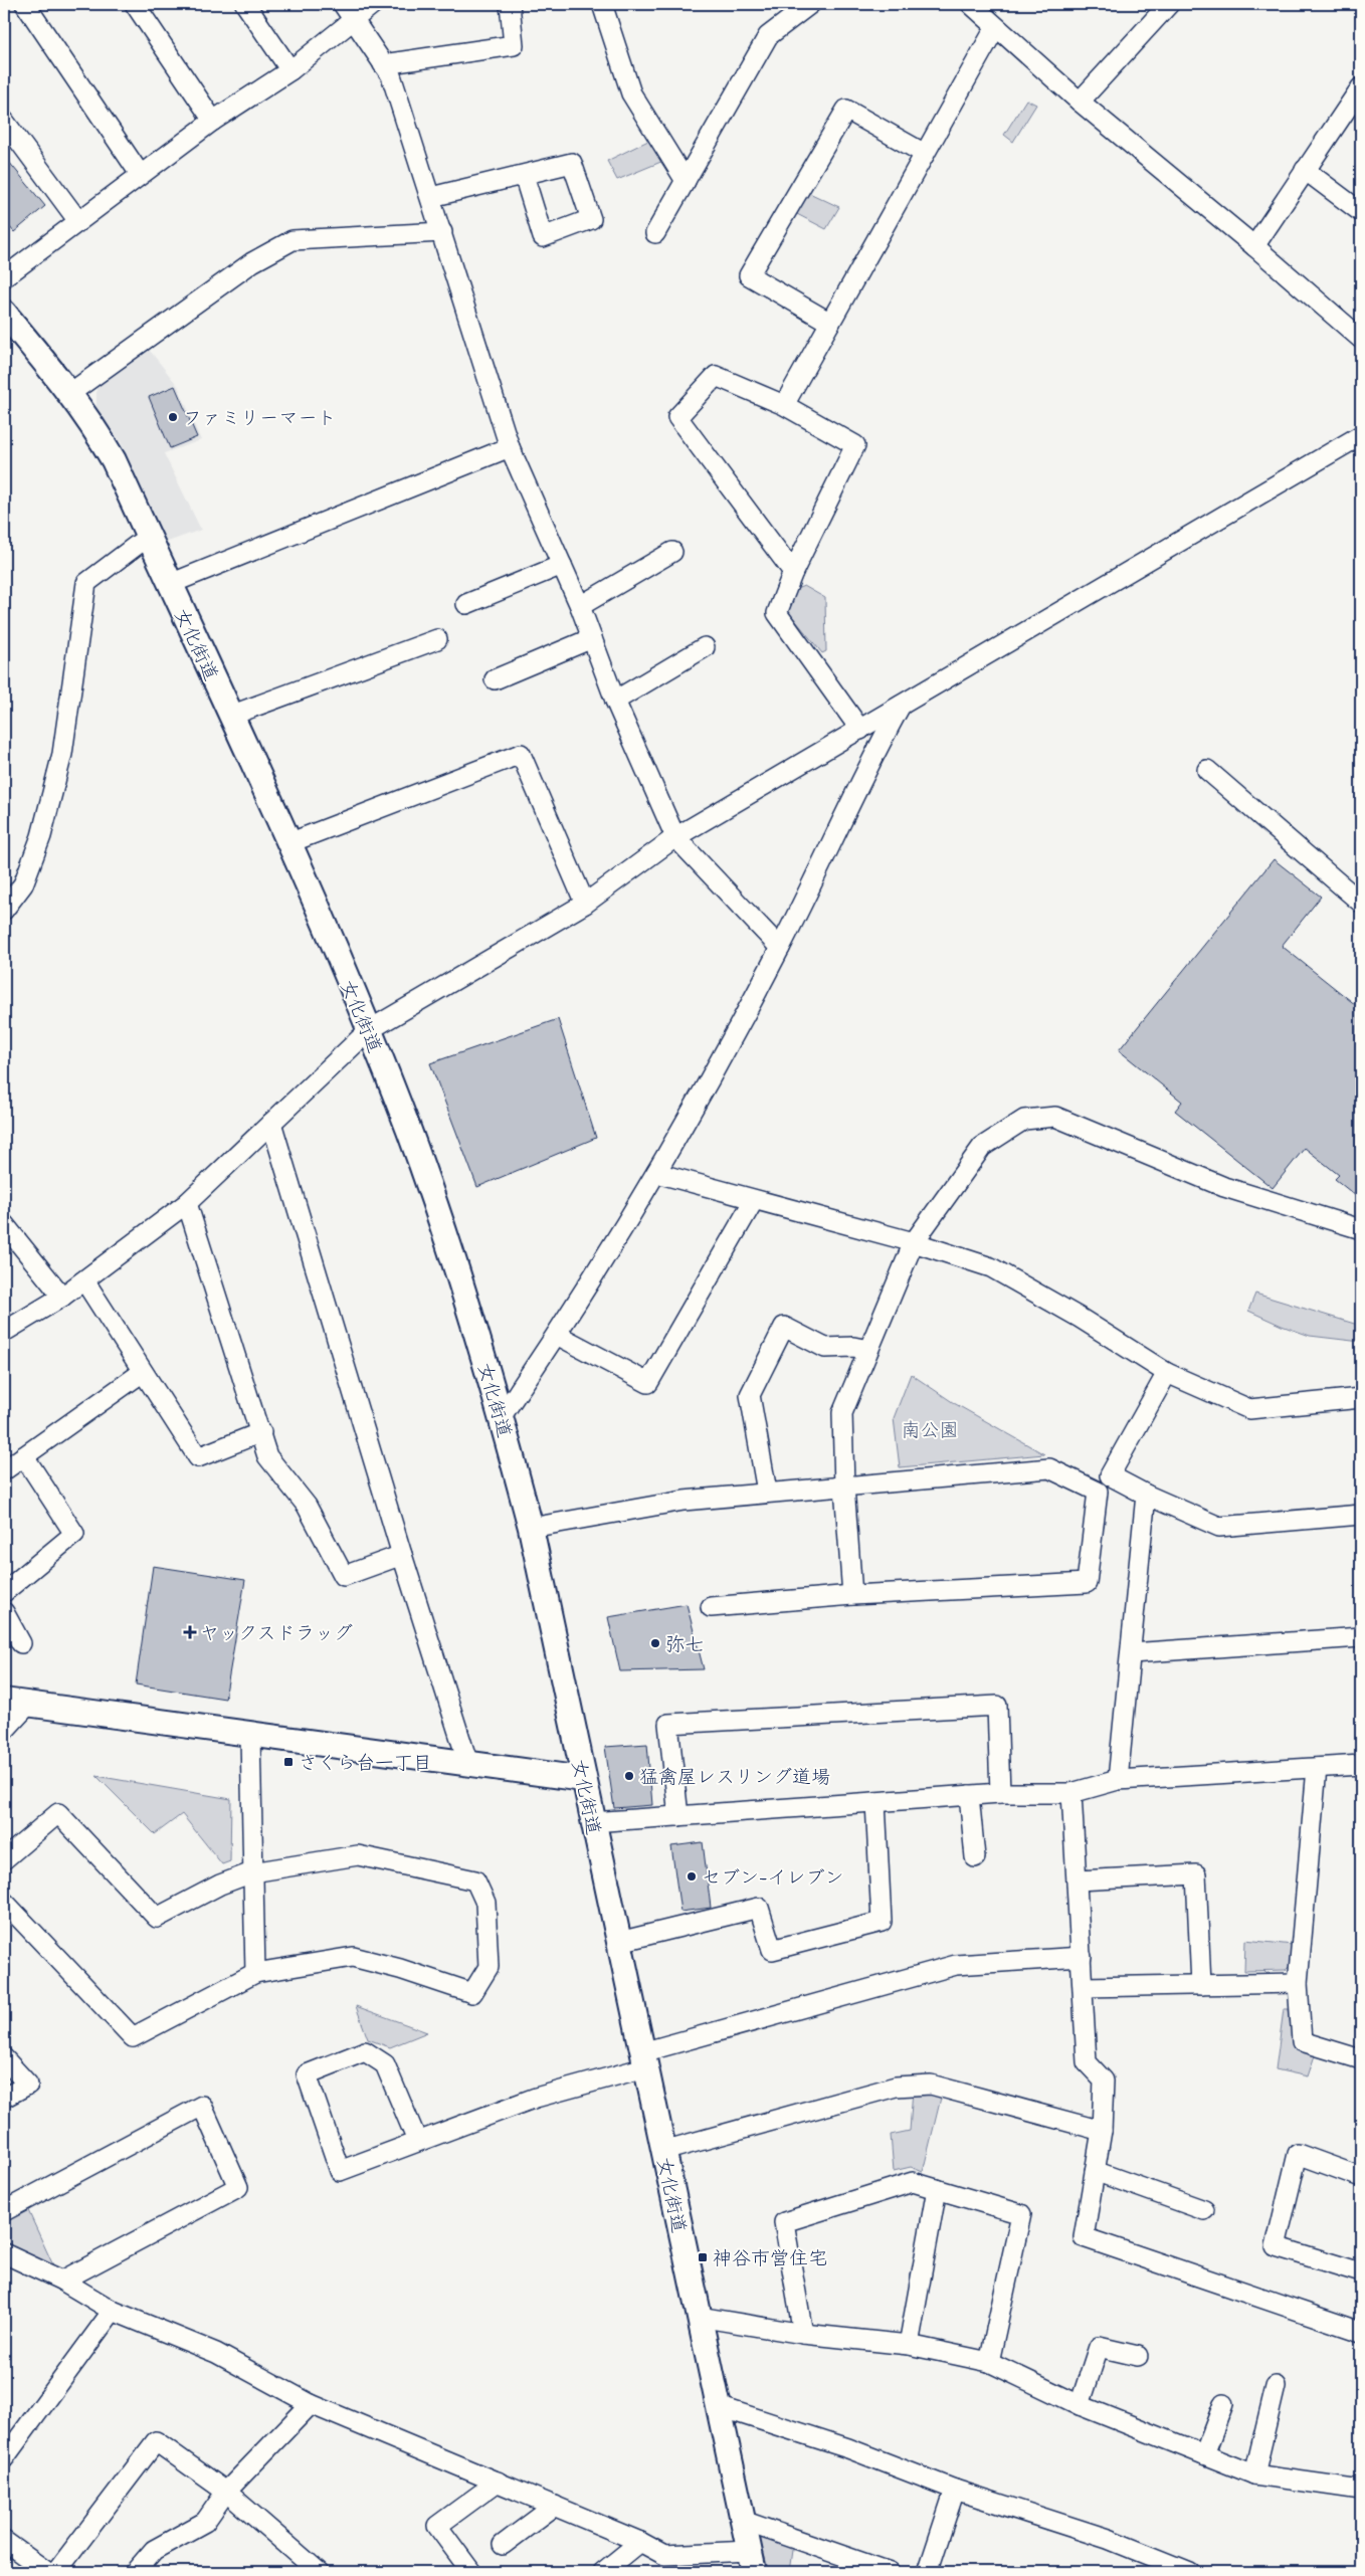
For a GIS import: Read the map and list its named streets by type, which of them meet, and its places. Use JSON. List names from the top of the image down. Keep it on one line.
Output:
{"streets":{"street":["女化街道"]},"parks":["南公園"],"places":{"other":["ファミリーマート","弥七","猛禽屋レスリング道場","セブン-イレブン"],"health":["ヤックスドラッグ"],"transit":["さくら台一丁目","神谷市営住宅"]}}
